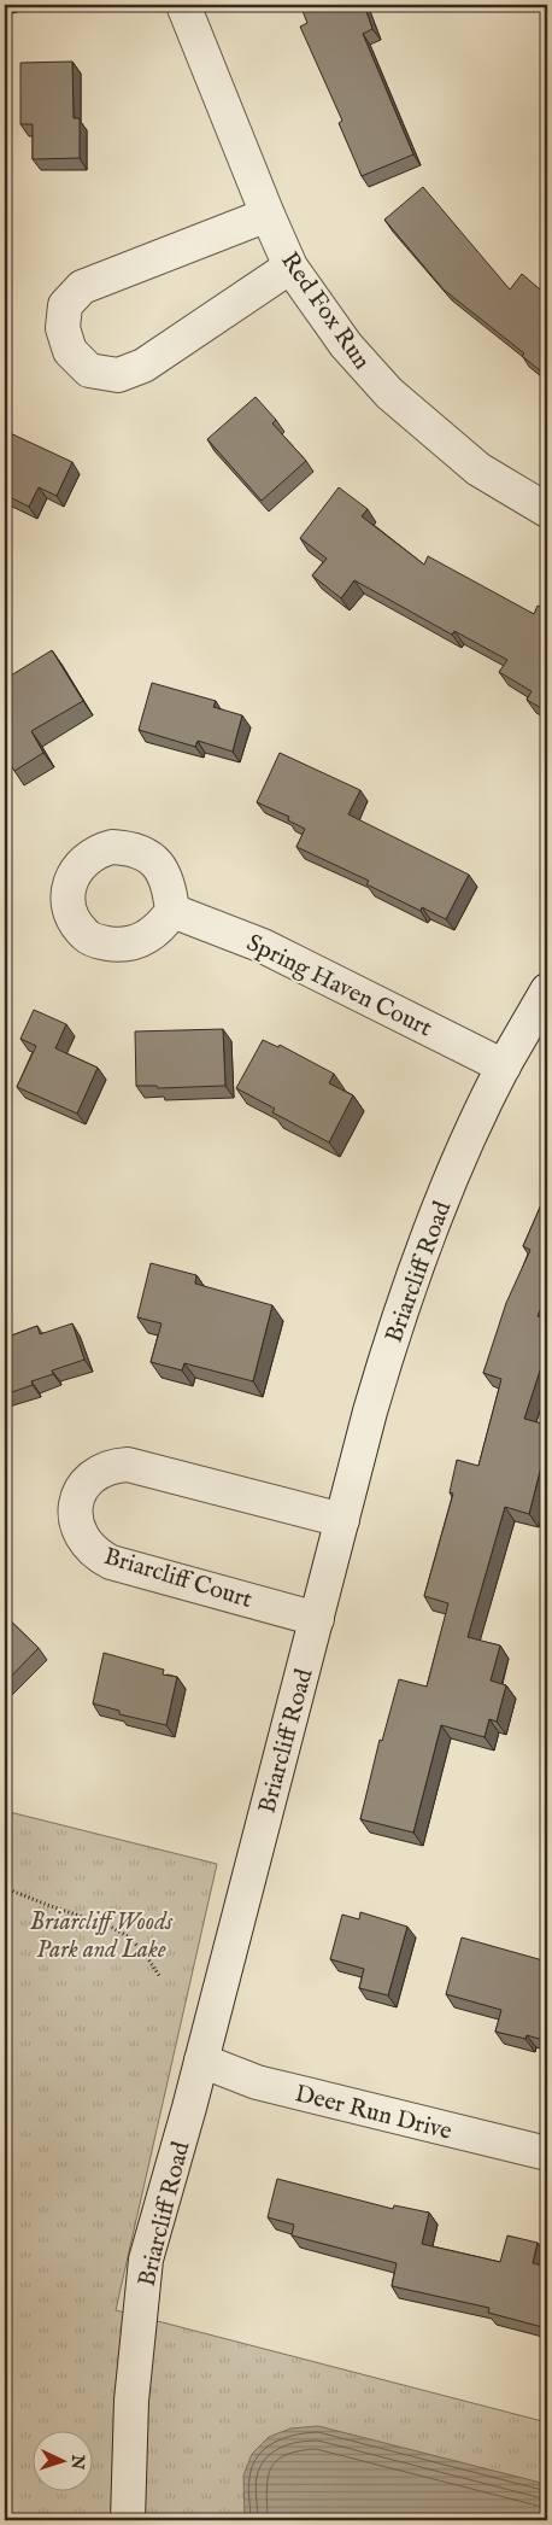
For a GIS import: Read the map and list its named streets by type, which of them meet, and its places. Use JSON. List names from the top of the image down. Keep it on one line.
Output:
{"streets":{"street":["Red Fox Run","Spring Haven Court","Briarcliff Road","Briarcliff Court","Deer Run Drive"]},"crossings":[["Spring Haven Court","Briarcliff Road"],["Briarcliff Road","Briarcliff Court"],["Briarcliff Road","Deer Run Drive"]],"parks":["Briarcliff Woods Park and Lake"],"north":"right"}
